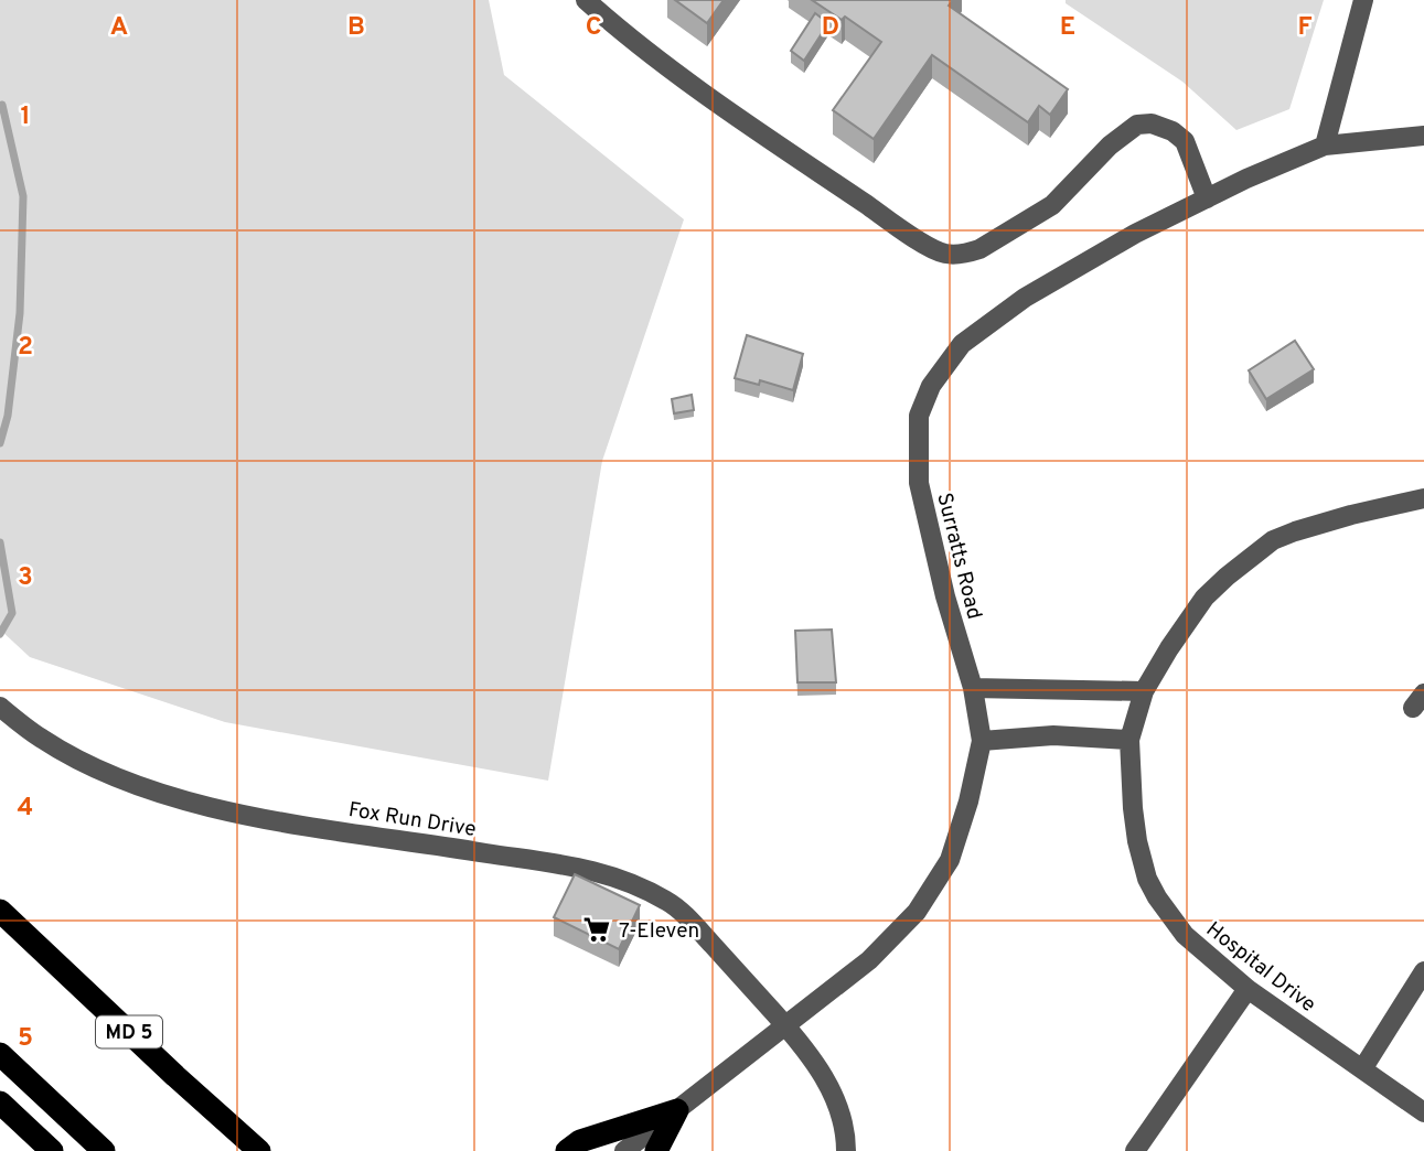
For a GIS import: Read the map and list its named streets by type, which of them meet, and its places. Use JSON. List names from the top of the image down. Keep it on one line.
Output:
{"streets":{"highway":["MD 5"],"street":["Surratts Road","Fox Run Drive","Hospital Drive"]},"crossings":[["Surratts Road","Fox Run Drive"]],"places":{"supermarket":["7-Eleven"]},"grid":{"columns":["A","B","C","D","E","F"],"rows":["1","2","3","4","5"]}}
